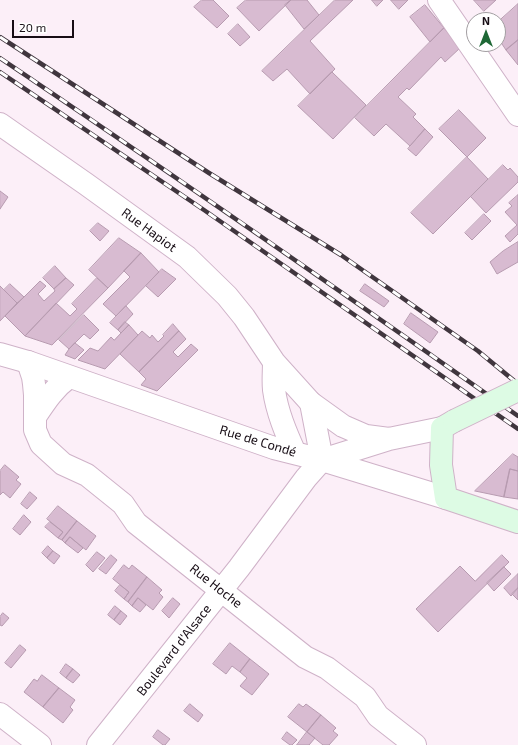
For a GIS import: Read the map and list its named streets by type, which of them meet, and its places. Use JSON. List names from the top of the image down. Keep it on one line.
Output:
{"streets":{"main road":["Rue de Condé"],"street":["Rue Hapiot","Rue Hoche","Boulevard d'Alsace"]},"crossings":[["Rue de Condé","Rue Hoche"],["Rue de Condé","Boulevard d'Alsace"],["Rue Hoche","Boulevard d'Alsace"]],"scale_bar":"20 m","north":"top"}
